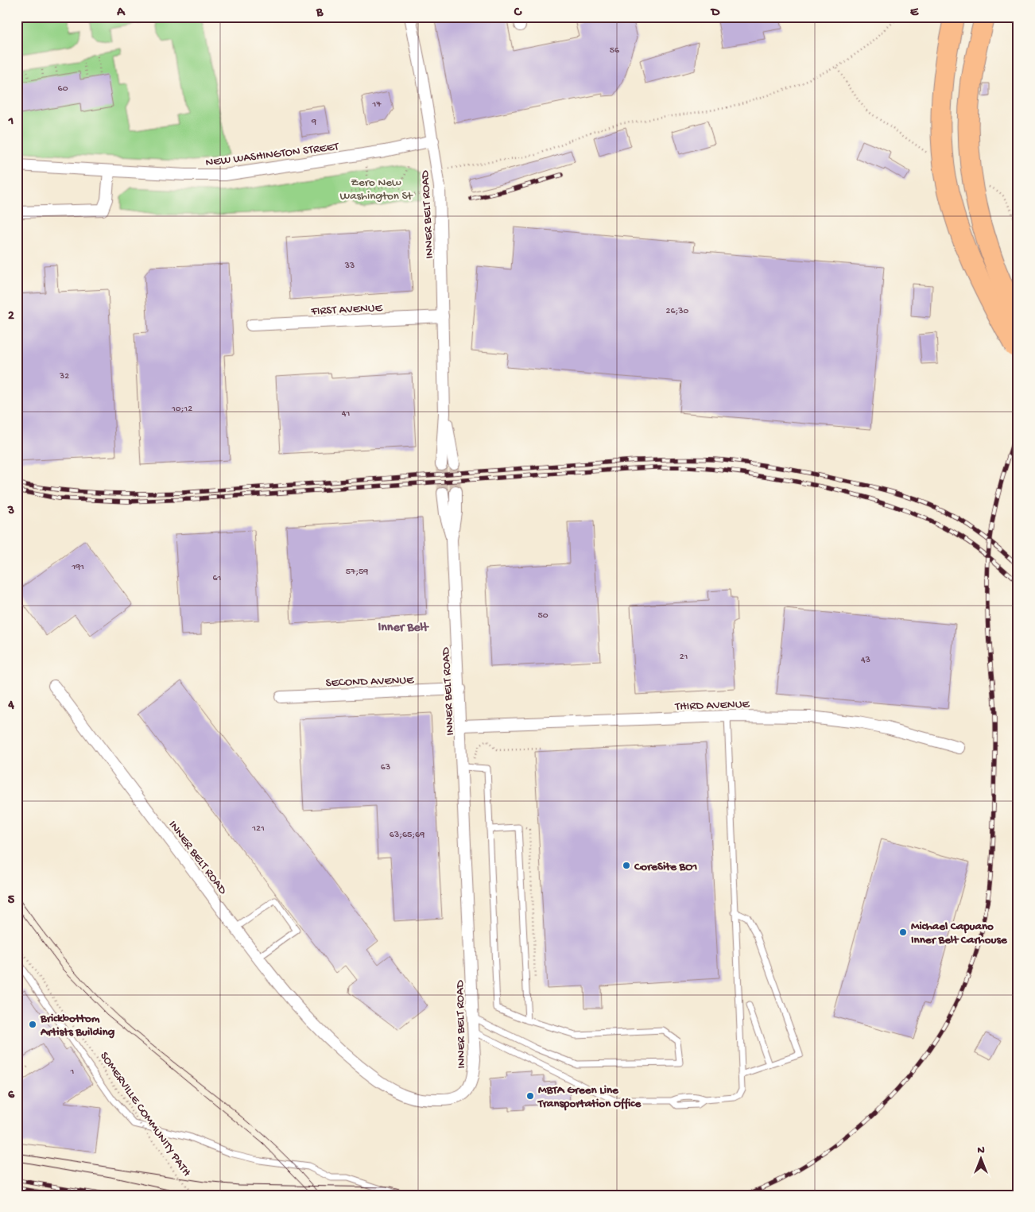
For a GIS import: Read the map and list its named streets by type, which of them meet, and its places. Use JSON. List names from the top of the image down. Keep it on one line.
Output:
{"streets":{"street":["NEW WASHINGTON STREET","INNER BELT ROAD","FIRST AVENUE","SECOND AVENUE","THIRD AVENUE"],"path":["SOMERVILLE COMMUNITY PATH"]},"crossings":[["NEW WASHINGTON STREET","INNER BELT ROAD"],["INNER BELT ROAD","FIRST AVENUE"],["INNER BELT ROAD","SECOND AVENUE"],["INNER BELT ROAD","THIRD AVENUE"]],"districts":["Inner Belt"],"parks":["Zero New Washington St"],"places":["CoreSite BO1","Michael Capuano Inner Belt Carhouse","Brickbottom Artists Building","MBTA Green Line Transportation Office"],"house_numbers":["56","60","17","9","33","26;30","32","10;12","41","191","57;59","61","50","21","43","63","121","63;65;69","1"],"north":"top","grid":{"columns":["A","B","C","D","E"],"rows":["1","2","3","4","5","6"]}}
